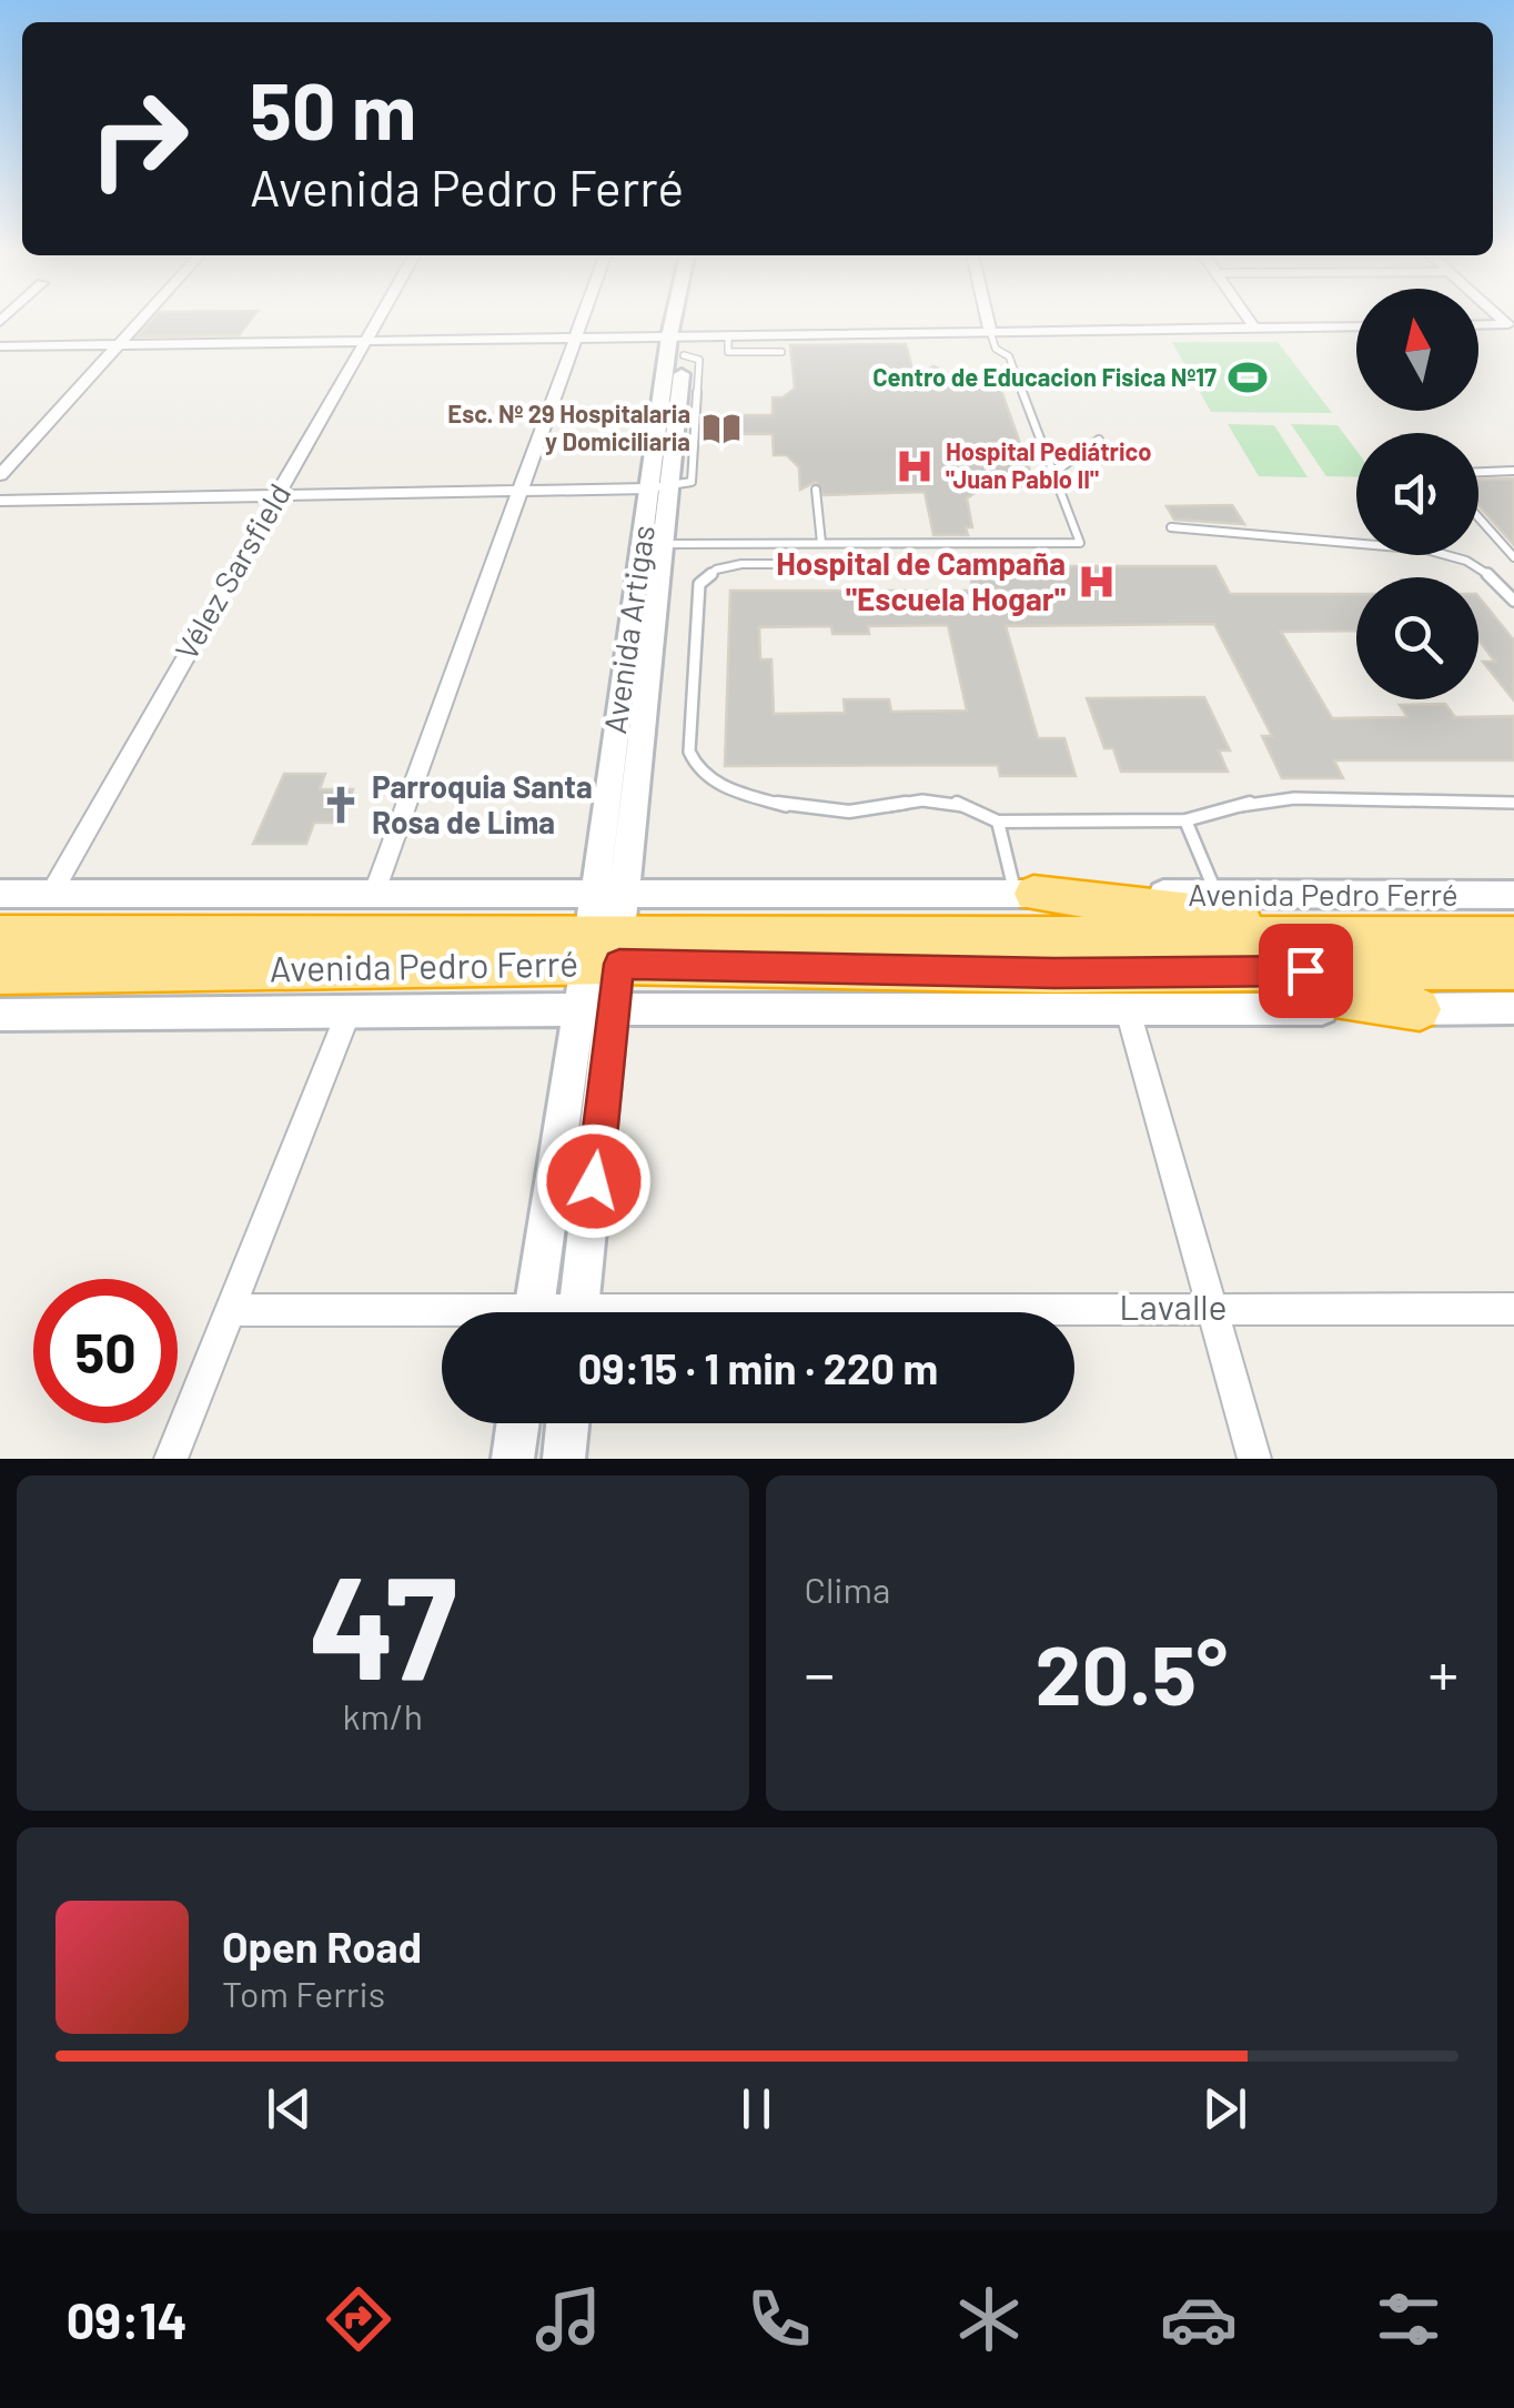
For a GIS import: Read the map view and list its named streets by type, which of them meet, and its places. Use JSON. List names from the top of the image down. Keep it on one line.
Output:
{"streets":{"highway":["Avenida Pedro Ferré"],"main road":["Avenida Artigas"],"street":["Vélez Sarsfield","Lavalle"]},"crossings":[["Vélez Sarsfield","Avenida Pedro Ferré"],["Avenida Artigas","Avenida Pedro Ferré"]],"places":{"sports":["Centro de Educacion Fisica Nº17"],"library":["Esc. Nº 29 Hospitalaria y Domiciliaria"],"hospital":["Hospital Pediátrico \"Juan Pablo II\"","Hospital de Campaña \"Escuela Hogar\""],"church":["Parroquia Santa Rosa de Lima"]},"north":"top","page":{"turn":["50 m","Avenida Pedro Ferré"],"limit":"50","trip":"09:15 · 1 min · 220 m","tile":[["47","km/h"],"Clima"],"heat":["−","20.5°","+"],"song":["Open Road","Tom Ferris"],"tabs":"09:14"}}
